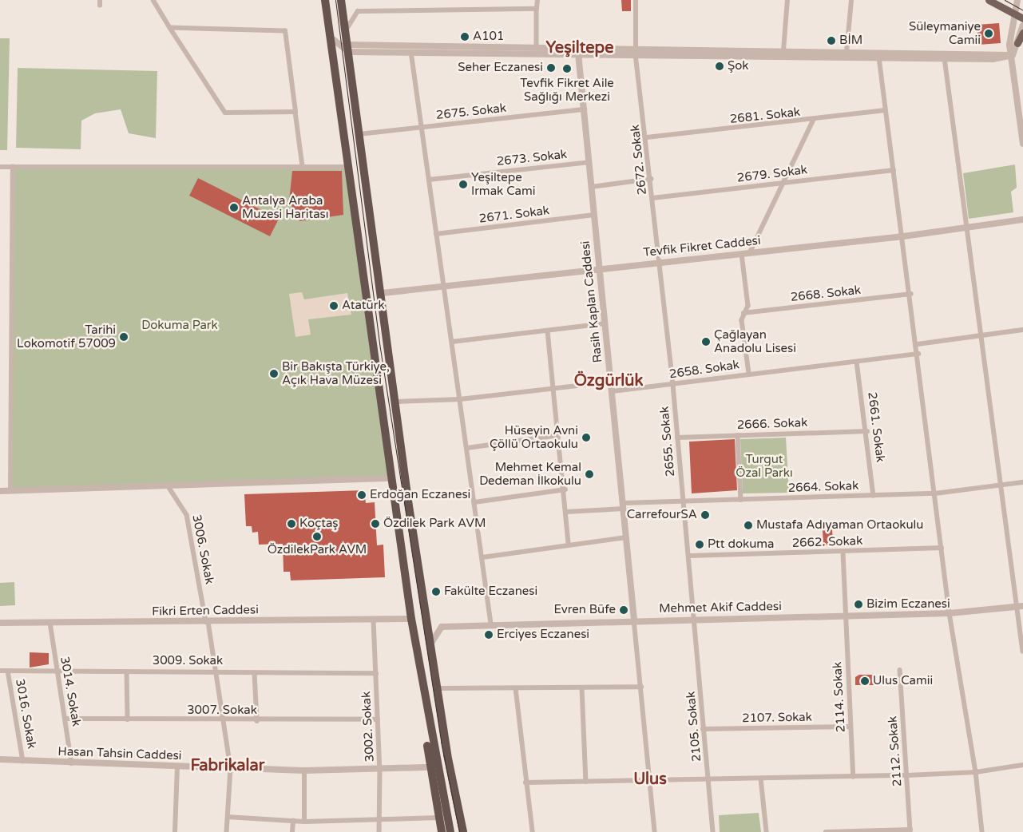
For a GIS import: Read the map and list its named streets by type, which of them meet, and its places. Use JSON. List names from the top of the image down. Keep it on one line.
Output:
{"streets":{"street":["2675. Sokak","2681. Sokak","2673. Sokak","2672. Sokak","2679. Sokak","2671. Sokak","Tevfik Fikret Caddesi","2668. Sokak","Rasih Kaplan Caddesi","2658. Sokak","2666. Sokak","2661. Sokak","2655. Sokak","2664. Sokak","2662. Sokak","3006. Sokak","Mehmet Akif Caddesi","Fikri Erten Caddesi","3009. Sokak","3014. Sokak","2114. Sokak","3007. Sokak","3016. Sokak","2107. Sokak","3002. Sokak","2105. Sokak","2112. Sokak","Hasan Tahsin Caddesi"]},"crossings":[["2675. Sokak","Rasih Kaplan Caddesi"],["2681. Sokak","2672. Sokak"],["2673. Sokak","Rasih Kaplan Caddesi"],["2672. Sokak","2679. Sokak"],["2672. Sokak","Tevfik Fikret Caddesi"],["2672. Sokak","2655. Sokak"],["2671. Sokak","Rasih Kaplan Caddesi"],["Tevfik Fikret Caddesi","Rasih Kaplan Caddesi"],["Tevfik Fikret Caddesi","2655. Sokak"],["Rasih Kaplan Caddesi","2658. Sokak"],["Rasih Kaplan Caddesi","2664. Sokak"],["Rasih Kaplan Caddesi","Mehmet Akif Caddesi"],["2658. Sokak","2661. Sokak"],["2658. Sokak","2655. Sokak"],["2666. Sokak","2661. Sokak"],["2666. Sokak","2655. Sokak"],["2661. Sokak","2664. Sokak"],["2655. Sokak","2664. Sokak"],["2655. Sokak","2662. Sokak"],["2655. Sokak","Mehmet Akif Caddesi"],["2655. Sokak","2105. Sokak"],["2662. Sokak","2114. Sokak"],["3006. Sokak","Fikri Erten Caddesi"],["3006. Sokak","3009. Sokak"],["3006. Sokak","3007. Sokak"],["3006. Sokak","Hasan Tahsin Caddesi"],["Mehmet Akif Caddesi","2114. Sokak"],["Mehmet Akif Caddesi","2105. Sokak"],["Fikri Erten Caddesi","3014. Sokak"],["Fikri Erten Caddesi","3002. Sokak"],["3009. Sokak","3014. Sokak"],["3009. Sokak","3016. Sokak"],["3009. Sokak","3002. Sokak"],["3014. Sokak","3007. Sokak"],["3014. Sokak","Hasan Tahsin Caddesi"],["2114. Sokak","2107. Sokak"],["3007. Sokak","3002. Sokak"],["3016. Sokak","Hasan Tahsin Caddesi"],["2107. Sokak","2105. Sokak"],["3002. Sokak","Hasan Tahsin Caddesi"]],"districts":["Yeşiltepe","Özgürlük","Fabrikalar","Ulus"],"parks":["Dokuma Park","Turgut Özal Parkı"],"places":["Süleymaniye Camii","A101","BİM","Şok","Seher Eczanesi","Tevfik Fikret Aile Sağlığı Merkezi","Yeşiltepe Irmak Cami","Antalya Araba Muzesi Haritası","Atatürk","Tarihi Lokomotif 57009","Çağlayan Anadolu Lisesi","Bir Bakışta Türkiye, Açık Hava Müzesi","Hüseyin Avni Çöllü Ortaokulu","Mehmet Kemal Dedeman İlkokulu","Erdoğan Eczanesi","CarrefourSA","Koçtaş","Özdilek Park AVM","Mustafa Adıyaman Ortaokulu","ÖzdilekPark AVM","Ptt dokuma","Fakülte Eczanesi","Bizim Eczanesi","Evren Büfe","Erciyes Eczanesi","Ulus Camii"]}
